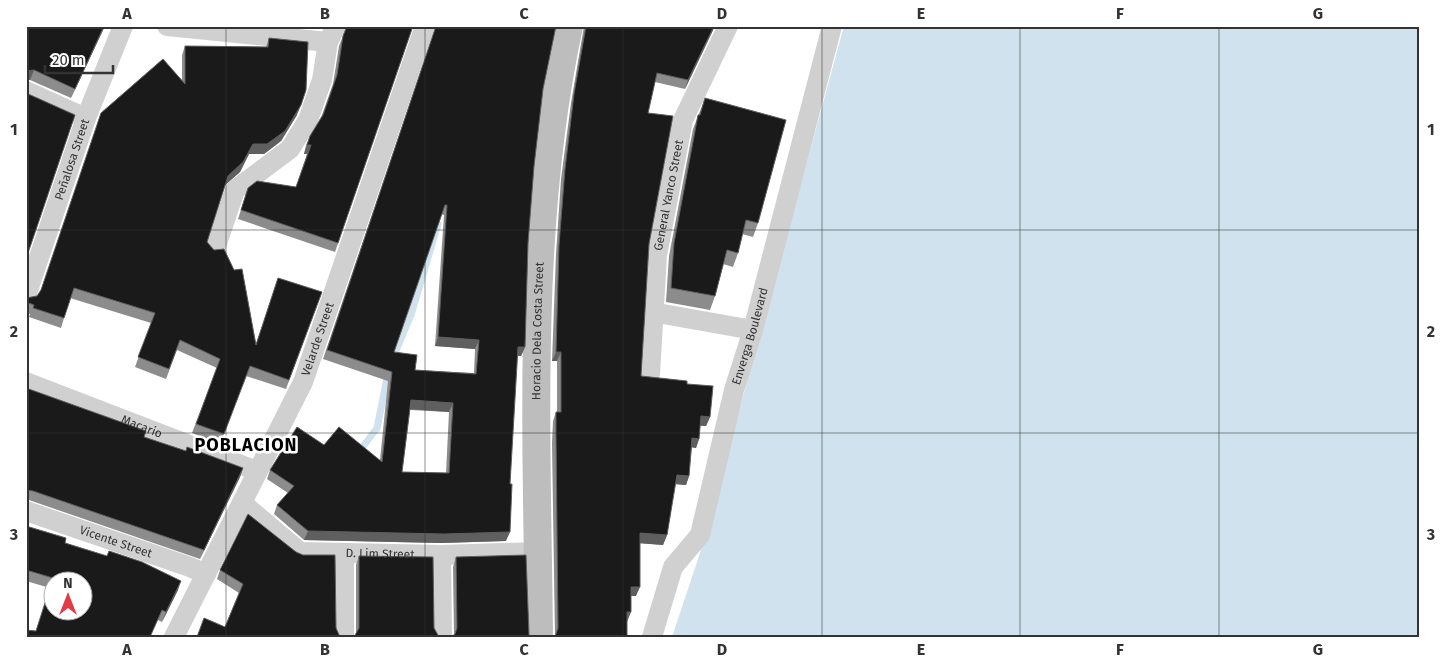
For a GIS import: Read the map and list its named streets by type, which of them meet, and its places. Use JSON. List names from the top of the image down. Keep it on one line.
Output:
{"streets":{"street":["Peñalosa Street","General Yanco Street","Horacio Dela Costa Street","Enverga Boulevard","Velarde Street","Macario","Vicente Street","D. Lim Street"]},"crossings":[["Horacio Dela Costa Street","D. Lim Street"],["Velarde Street","Macario"],["Velarde Street","Vicente Street"],["Velarde Street","D. Lim Street"]],"districts":["POBLACION"],"scale_bar":"20 m","north":"top","grid":{"columns":["A","B","C","D","E","F","G"],"rows":["1","2","3"]}}
